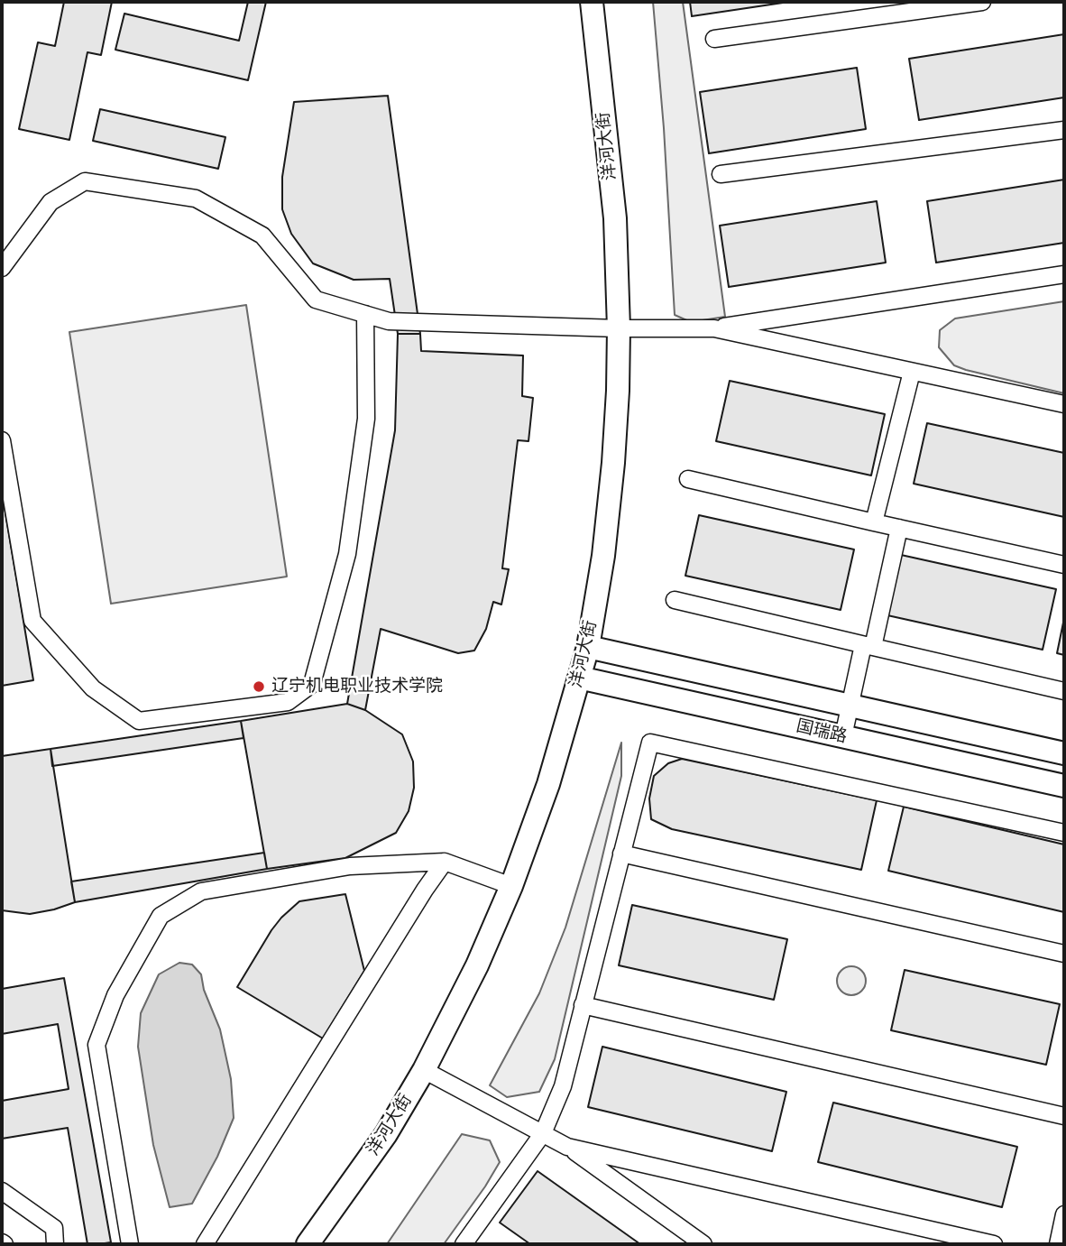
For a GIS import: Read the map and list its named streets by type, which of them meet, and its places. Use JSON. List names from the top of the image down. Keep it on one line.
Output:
{"streets":{"street":["洋河大街","国瑞路"]},"crossings":[["洋河大街","国瑞路"]],"places":["辽宁机电职业技术学院"]}
